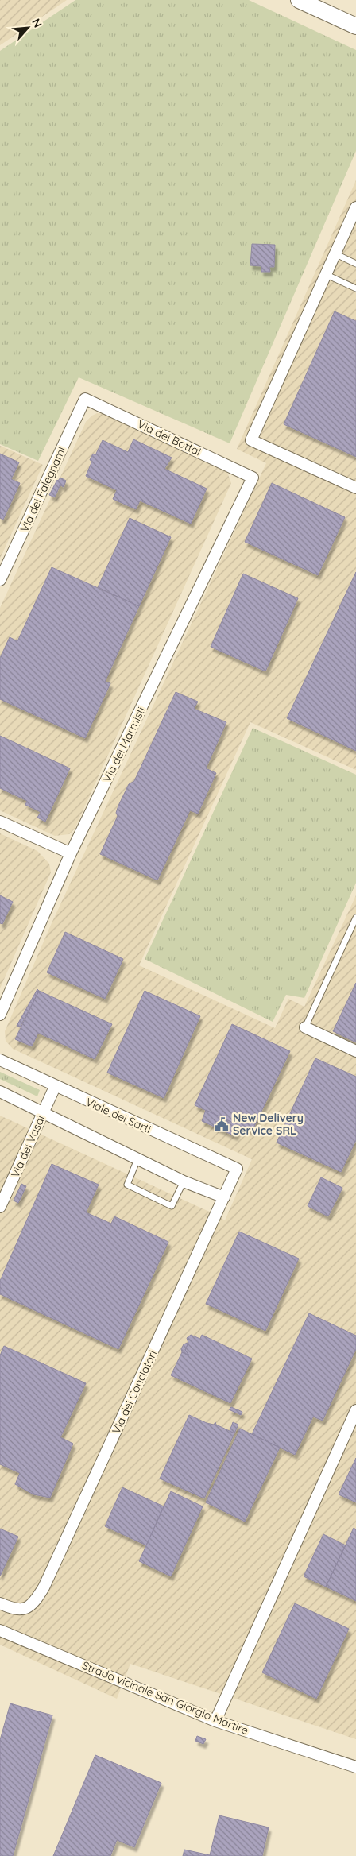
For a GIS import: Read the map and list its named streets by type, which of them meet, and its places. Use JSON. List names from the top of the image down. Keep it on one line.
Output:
{"streets":{"street":["Via dei Bottai","Via dei Falegnami","Via dei Marmisti","Viale dei Sarti","Via dei Vasai","Via dei Conciatori","Strada vicinale San Giorgio Martire"]},"crossings":[["Via dei Bottai","Via dei Falegnami"],["Via dei Bottai","Via dei Marmisti"],["Viale dei Sarti","Via dei Vasai"],["Viale dei Sarti","Via dei Conciatori"]],"places":{"public building":["New Delivery Service SRL"]},"north":"top right"}
